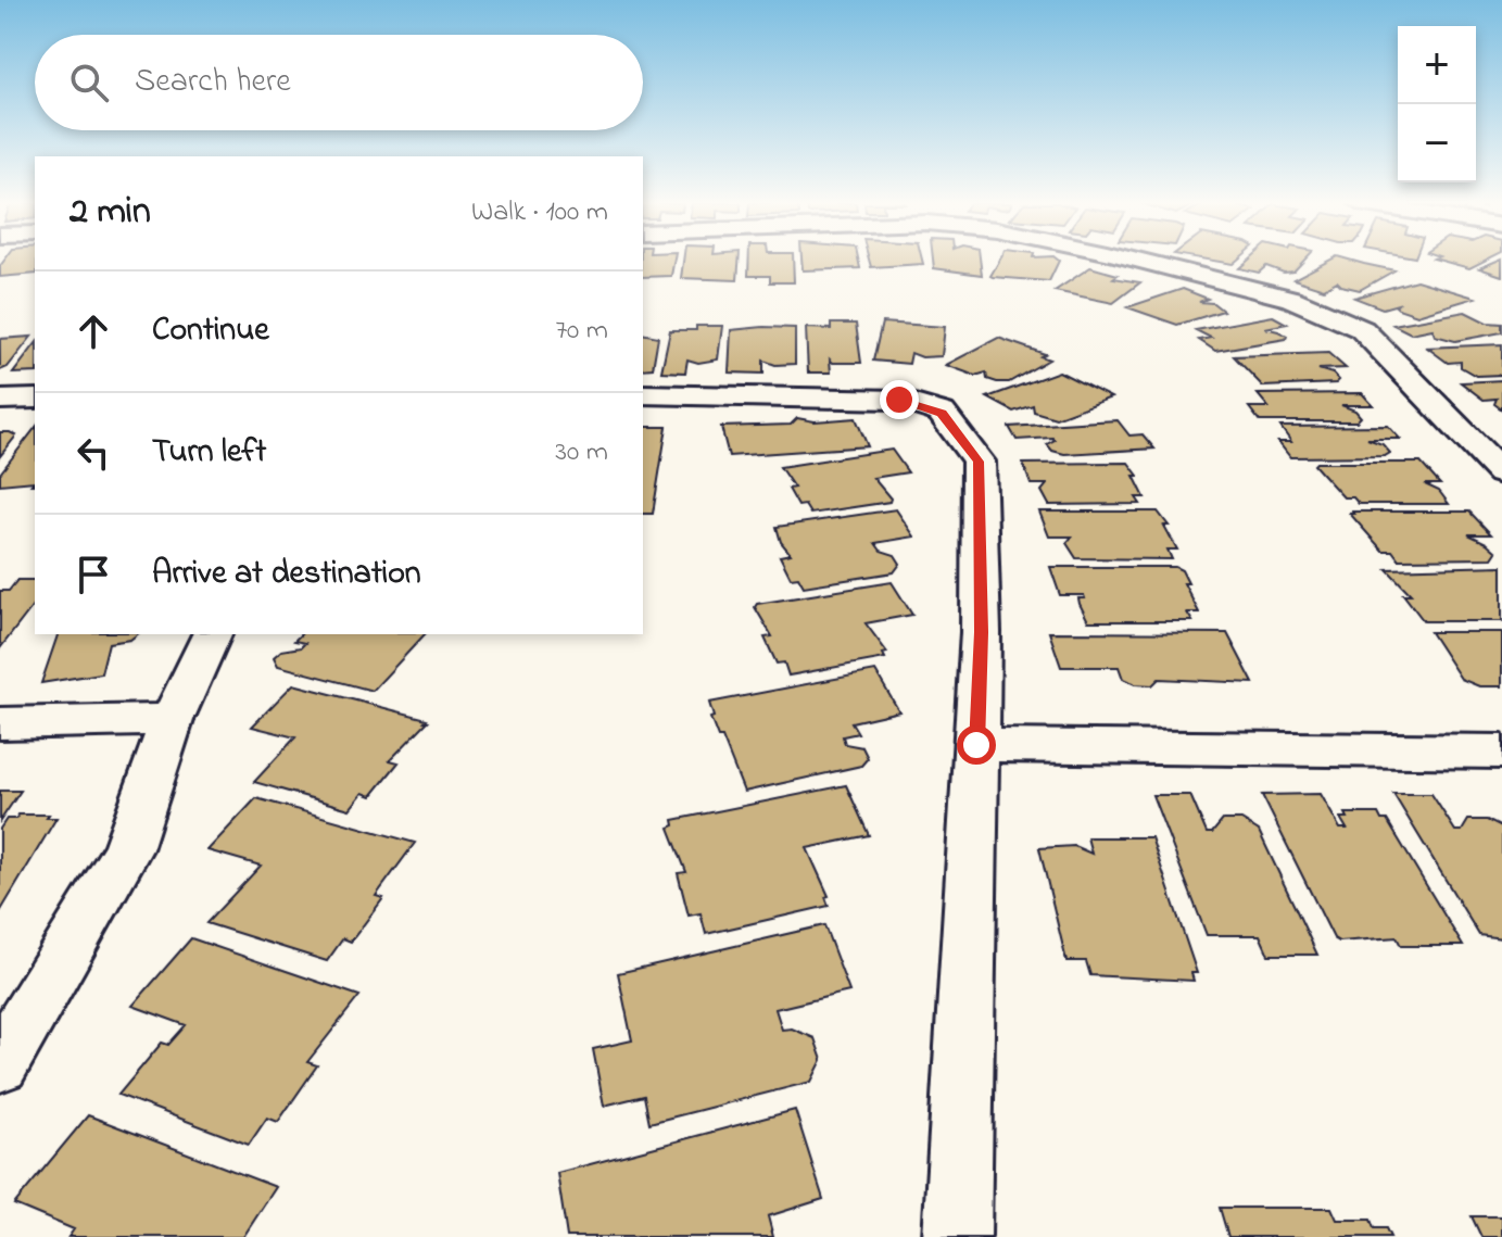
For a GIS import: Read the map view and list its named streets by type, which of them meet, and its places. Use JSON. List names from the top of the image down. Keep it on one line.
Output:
{"page":{"map_buttons":["+","−"],"search":"Search here","heading":["2 min","Walk · 100 m"],"list":[["Continue","70 m"],["Turn left","30 m"],"Arrive at destination"]}}
